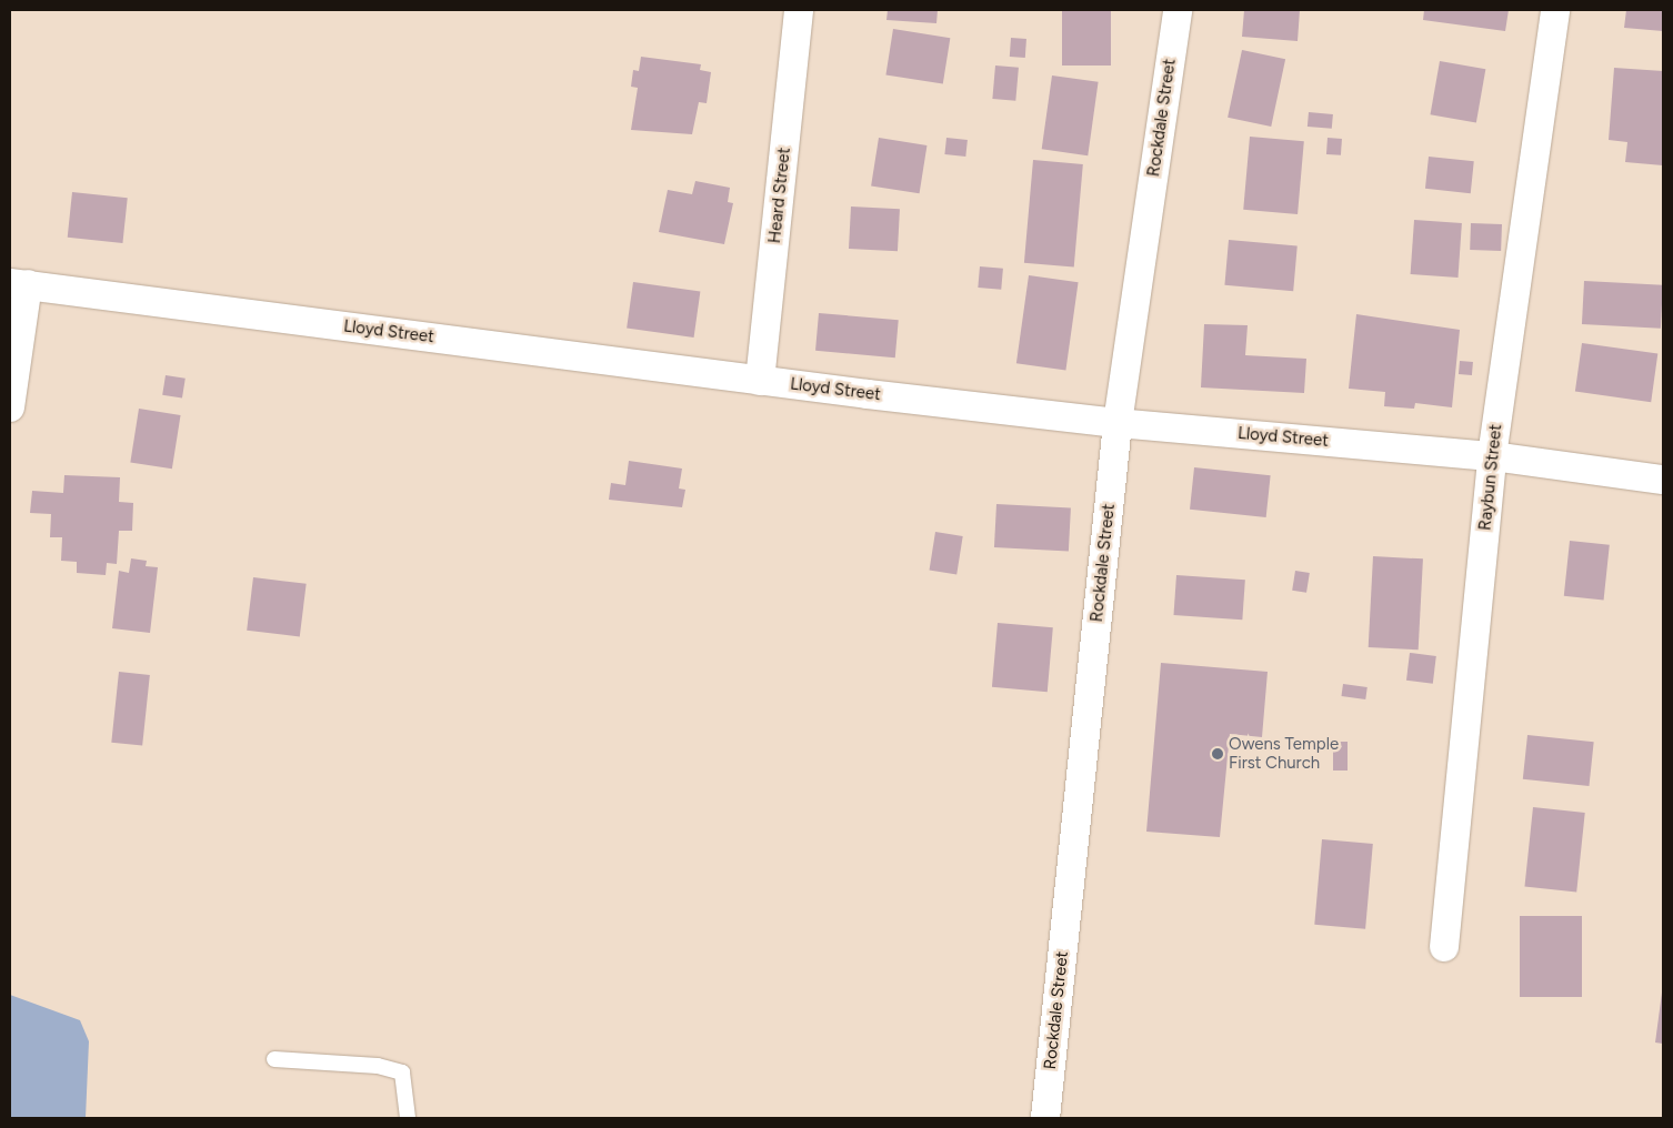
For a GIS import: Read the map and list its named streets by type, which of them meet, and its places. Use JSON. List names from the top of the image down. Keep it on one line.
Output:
{"streets":{"street":["Rockdale Street","Heard Street","Lloyd Street","Raybun Street"]},"crossings":[["Rockdale Street","Lloyd Street"],["Heard Street","Lloyd Street"],["Lloyd Street","Raybun Street"]],"places":["Owens Temple First Church"]}
